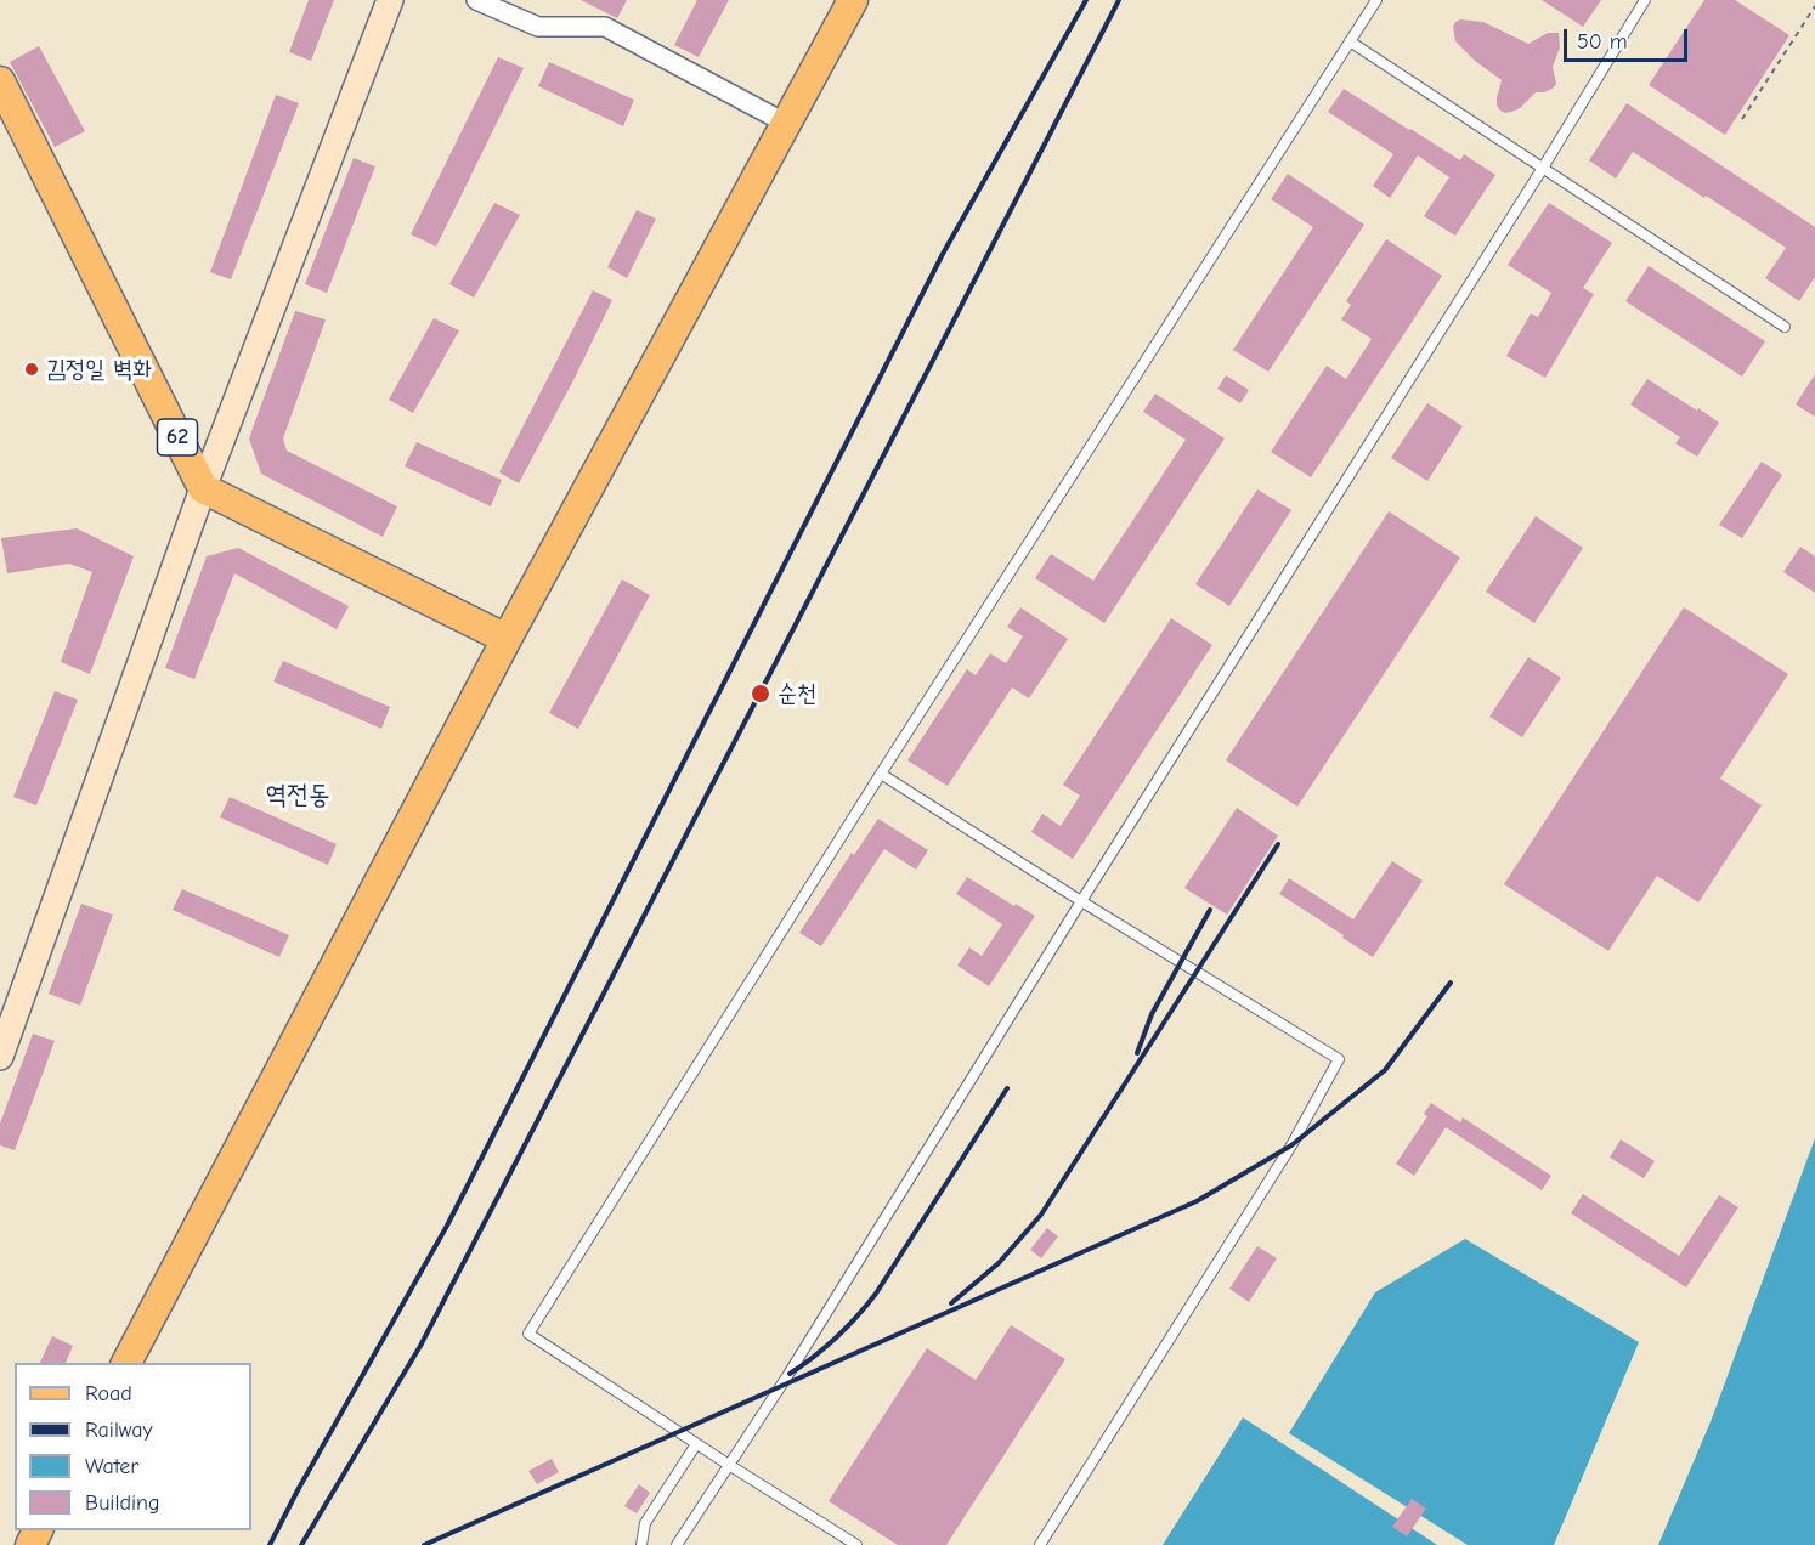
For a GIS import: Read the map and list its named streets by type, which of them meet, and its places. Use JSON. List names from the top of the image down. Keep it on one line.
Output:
{"streets":{"main road":["62"]},"districts":["역전동"],"places":["김정일 벽화","순천"],"legend":["Road","Railway","Water","Building"],"scale_bar":"50 m"}
